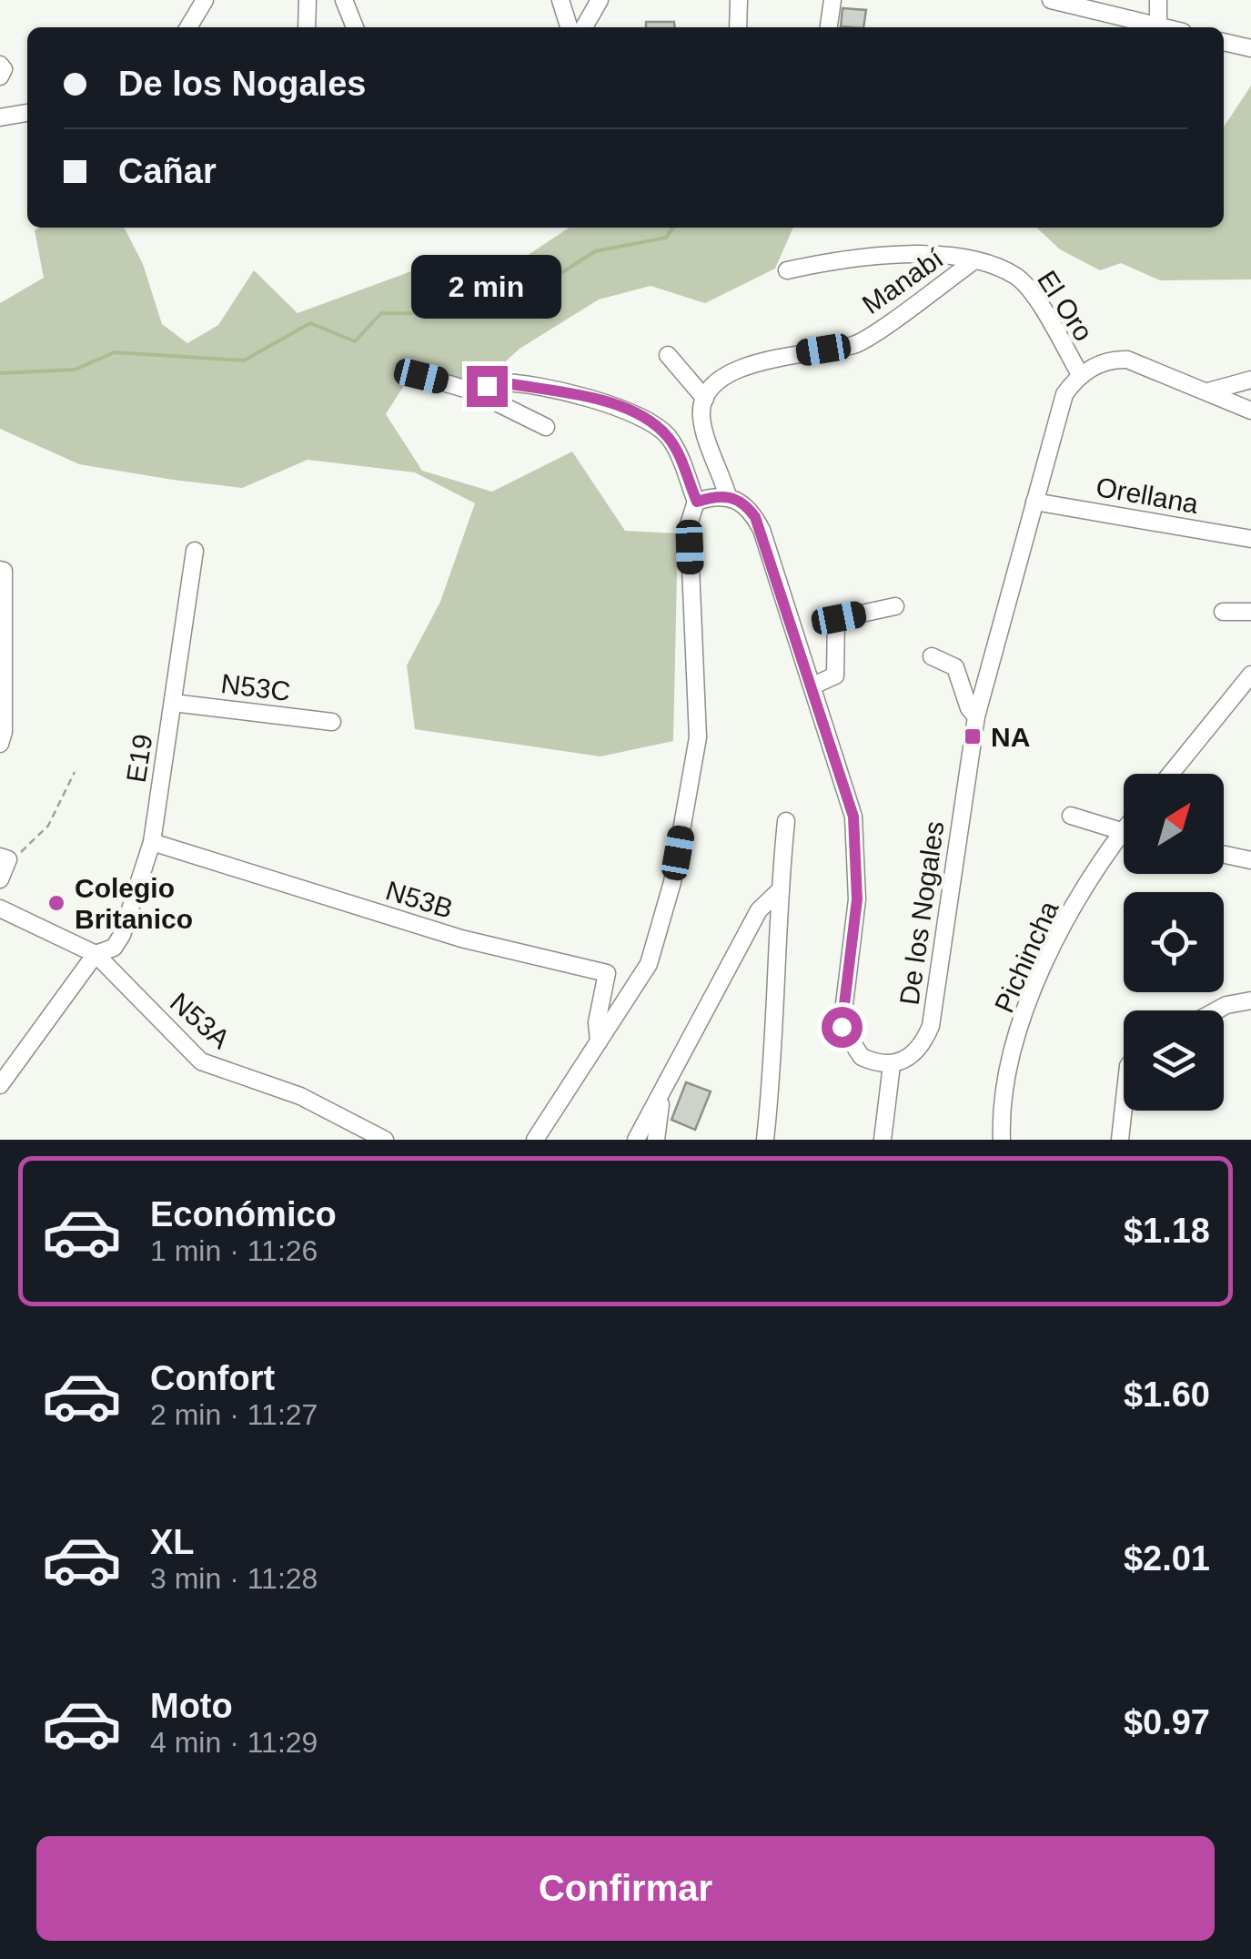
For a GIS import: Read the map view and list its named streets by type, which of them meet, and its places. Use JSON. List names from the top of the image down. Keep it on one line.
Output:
{"streets":{"street":["Manabí","El Oro","Orellana","N53C","E19","N53B","De los Nogales","Pichincha","N53A"]},"crossings":[["Manabí","El Oro"],["El Oro","De los Nogales"],["Orellana","De los Nogales"],["N53C","E19"],["E19","N53B"],["E19","N53A"]],"places":{"transit":["NA"],"other":["Colegio Britanico"]},"north":"top right","page":{"banner":["De los Nogales","Cañar"],"bubble":"2 min","list":[{"name":"Económico","note":"1 min · 11:26","value":"$1.18"},{"name":"Confort","note":"2 min · 11:27","value":"$1.60"},{"name":"XL","note":"3 min · 11:28","value":"$2.01"},{"name":"Moto","note":"4 min · 11:29","value":"$0.97"}],"buttons":"Confirmar"}}
